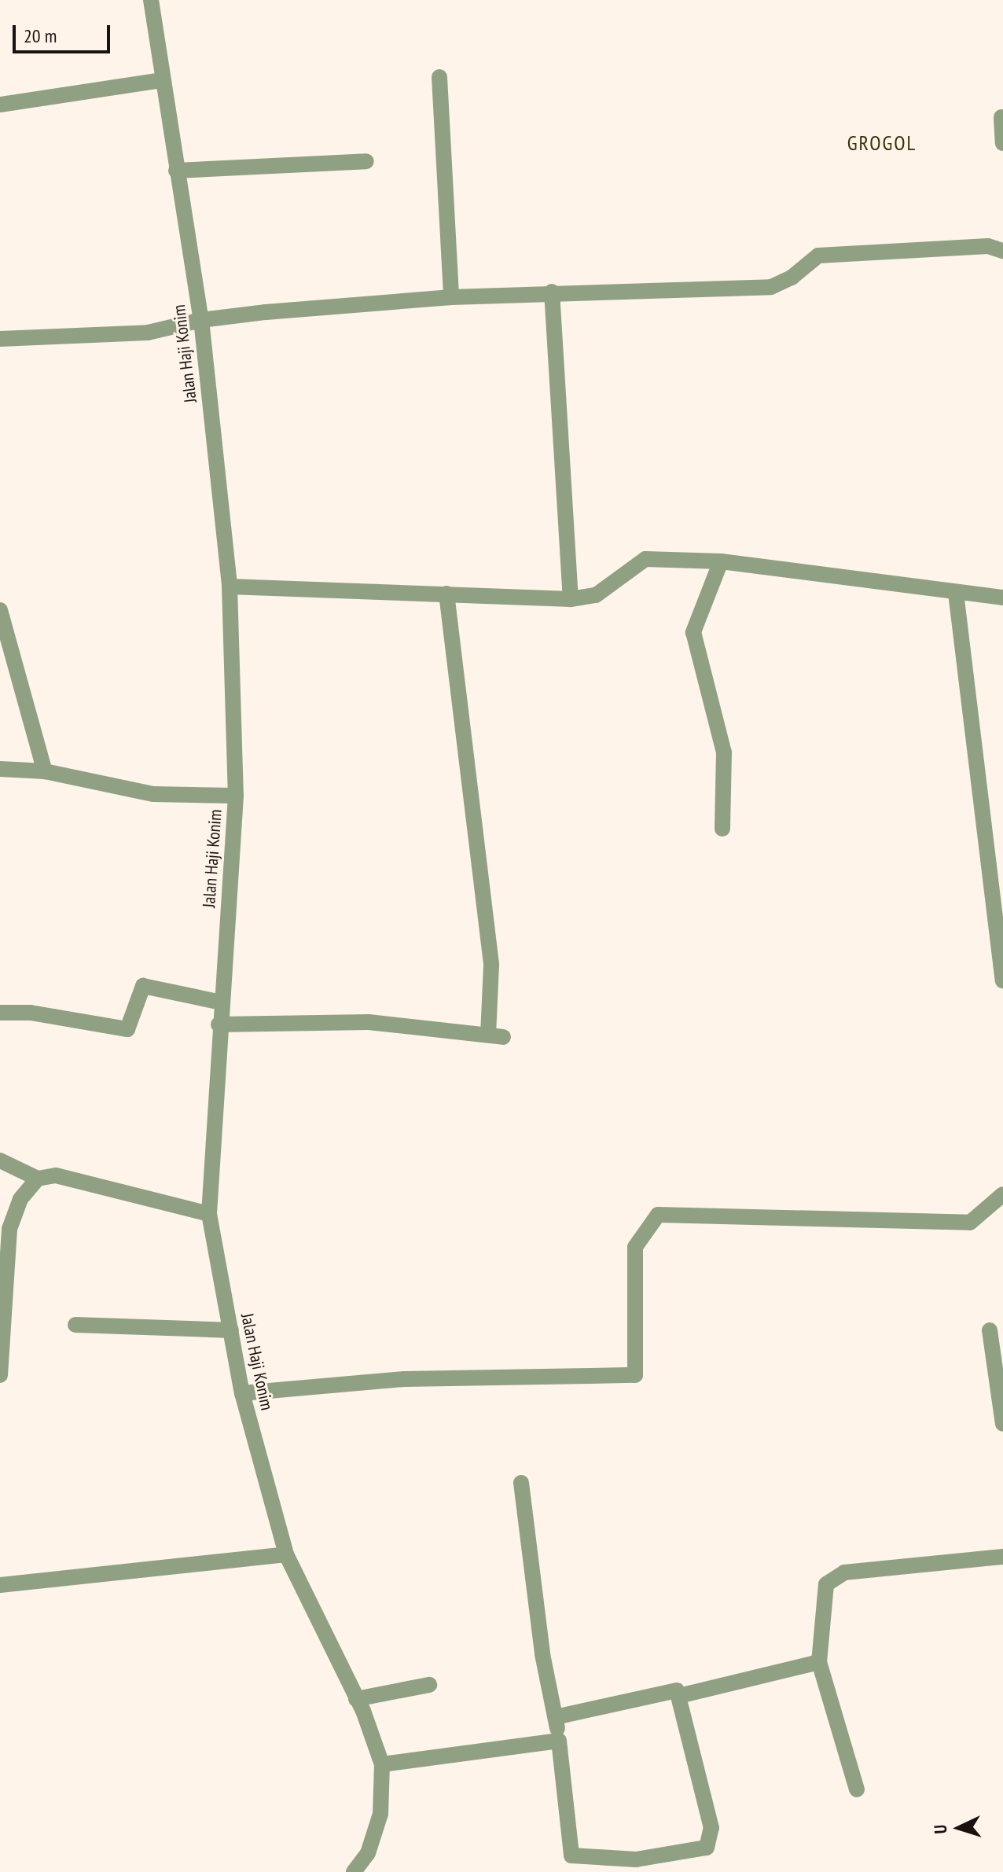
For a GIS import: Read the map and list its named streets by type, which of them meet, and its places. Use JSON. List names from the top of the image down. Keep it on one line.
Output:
{"streets":{"street":["Jalan Haji Konim"]},"districts":["GROGOL"],"scale_bar":"20 m","north":"left"}
